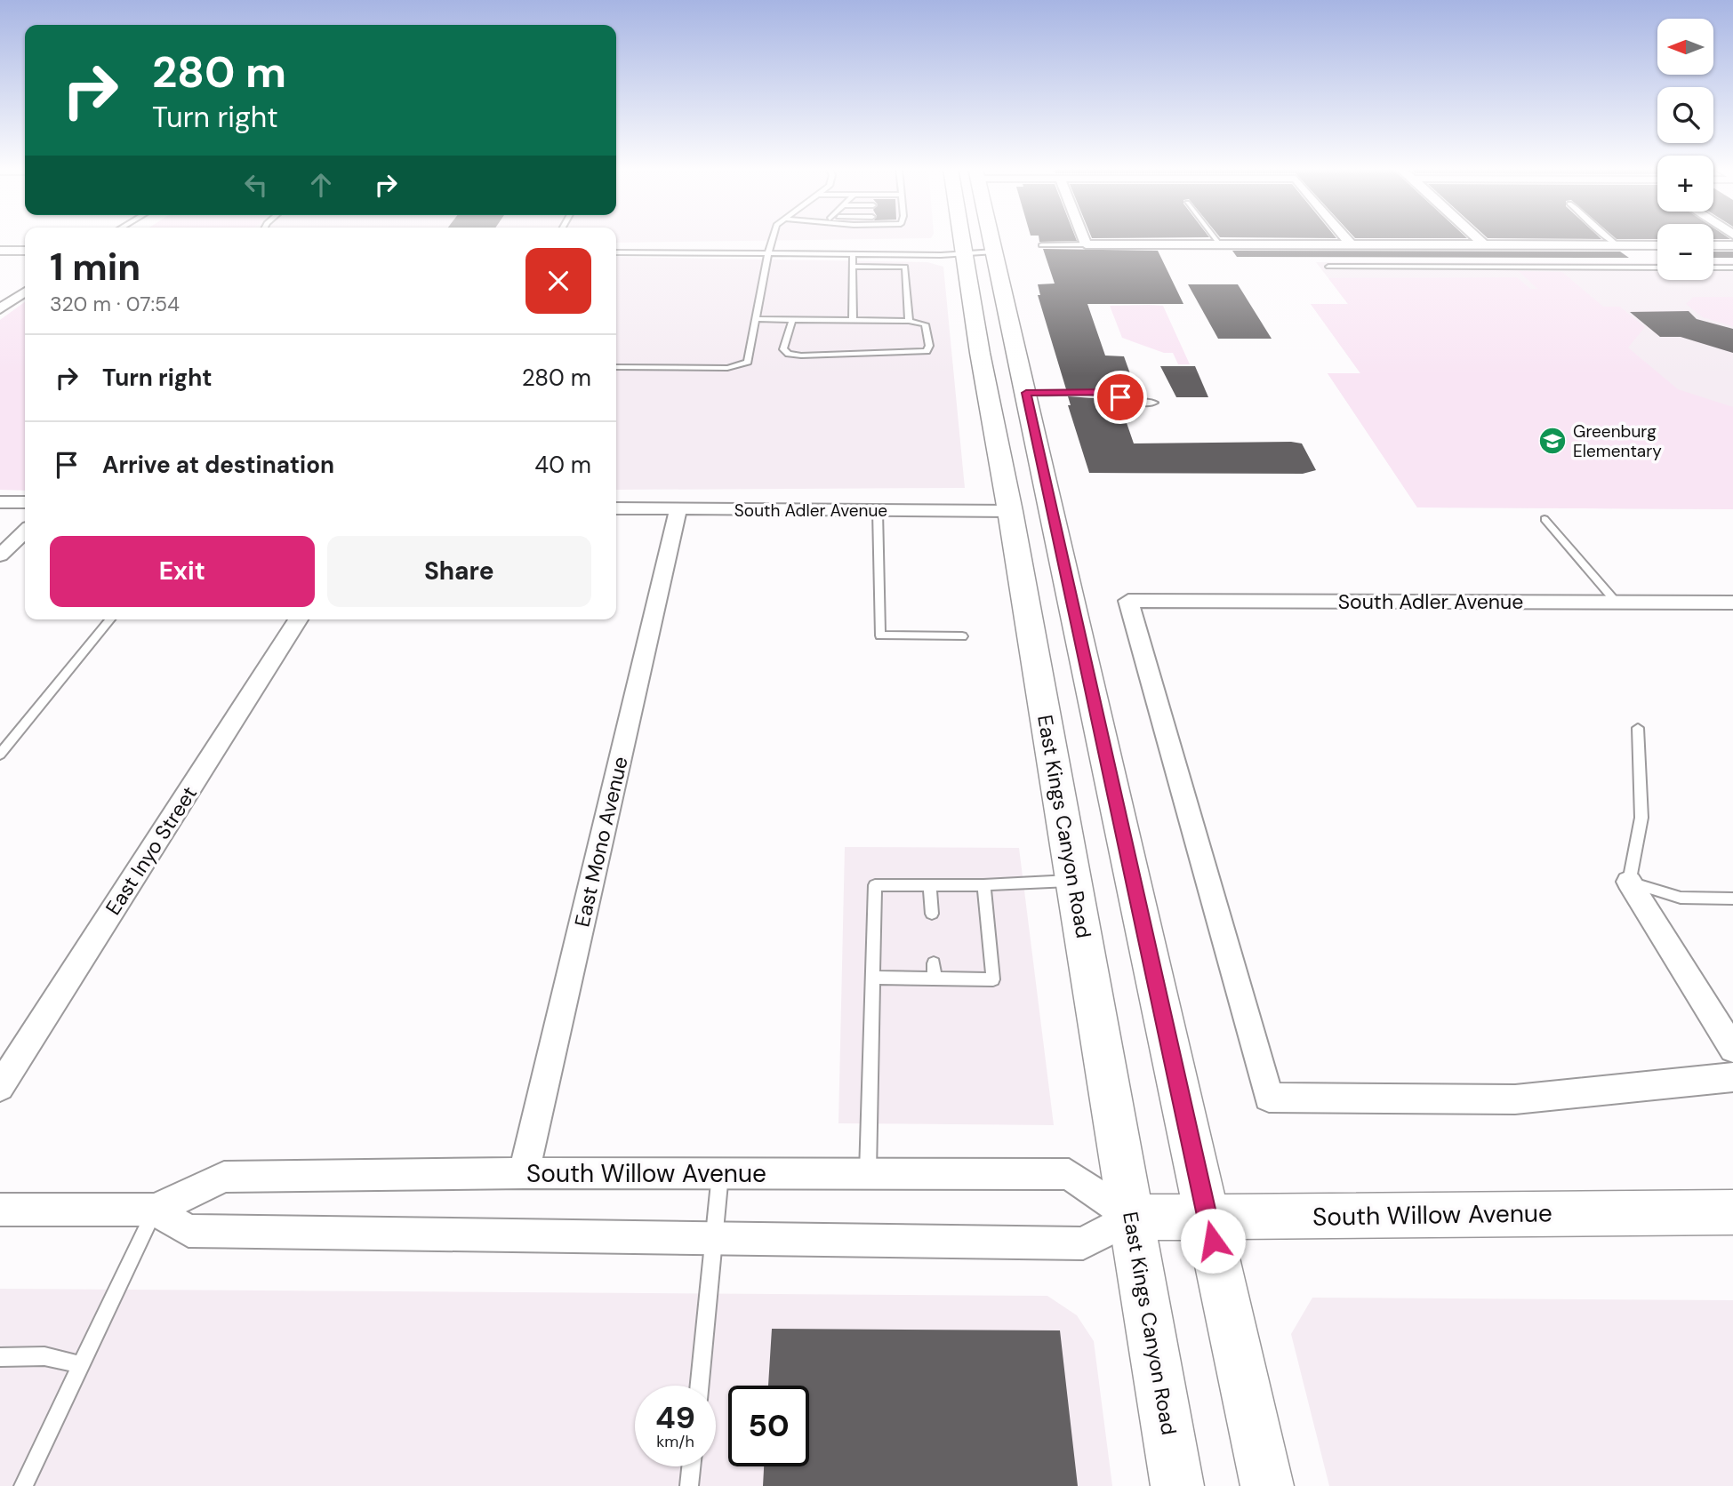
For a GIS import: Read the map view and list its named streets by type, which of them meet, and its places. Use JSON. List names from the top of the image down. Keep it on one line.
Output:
{"streets":{"main road":["East Kings Canyon Road","South Willow Avenue"],"street":["South Adler Avenue","East Mono Avenue","East Inyo Street"]},"crossings":[["South Adler Avenue","East Kings Canyon Road"],["South Adler Avenue","East Mono Avenue"],["East Kings Canyon Road","South Willow Avenue"],["East Mono Avenue","South Willow Avenue"]],"places":{"school or university":["Greenburg Elementary"]},"north":"left","page":{"map_buttons":["+","−"],"turn":["280 m","Turn right"],"heading":["1 min","320 m · 07:54"],"list":[{"name":"Turn right","value":"280 m"},{"name":"Arrive at destination","value":"40 m"}],"buttons":["Exit","Share"],"speed":"49 km/h","limit":"50"}}
